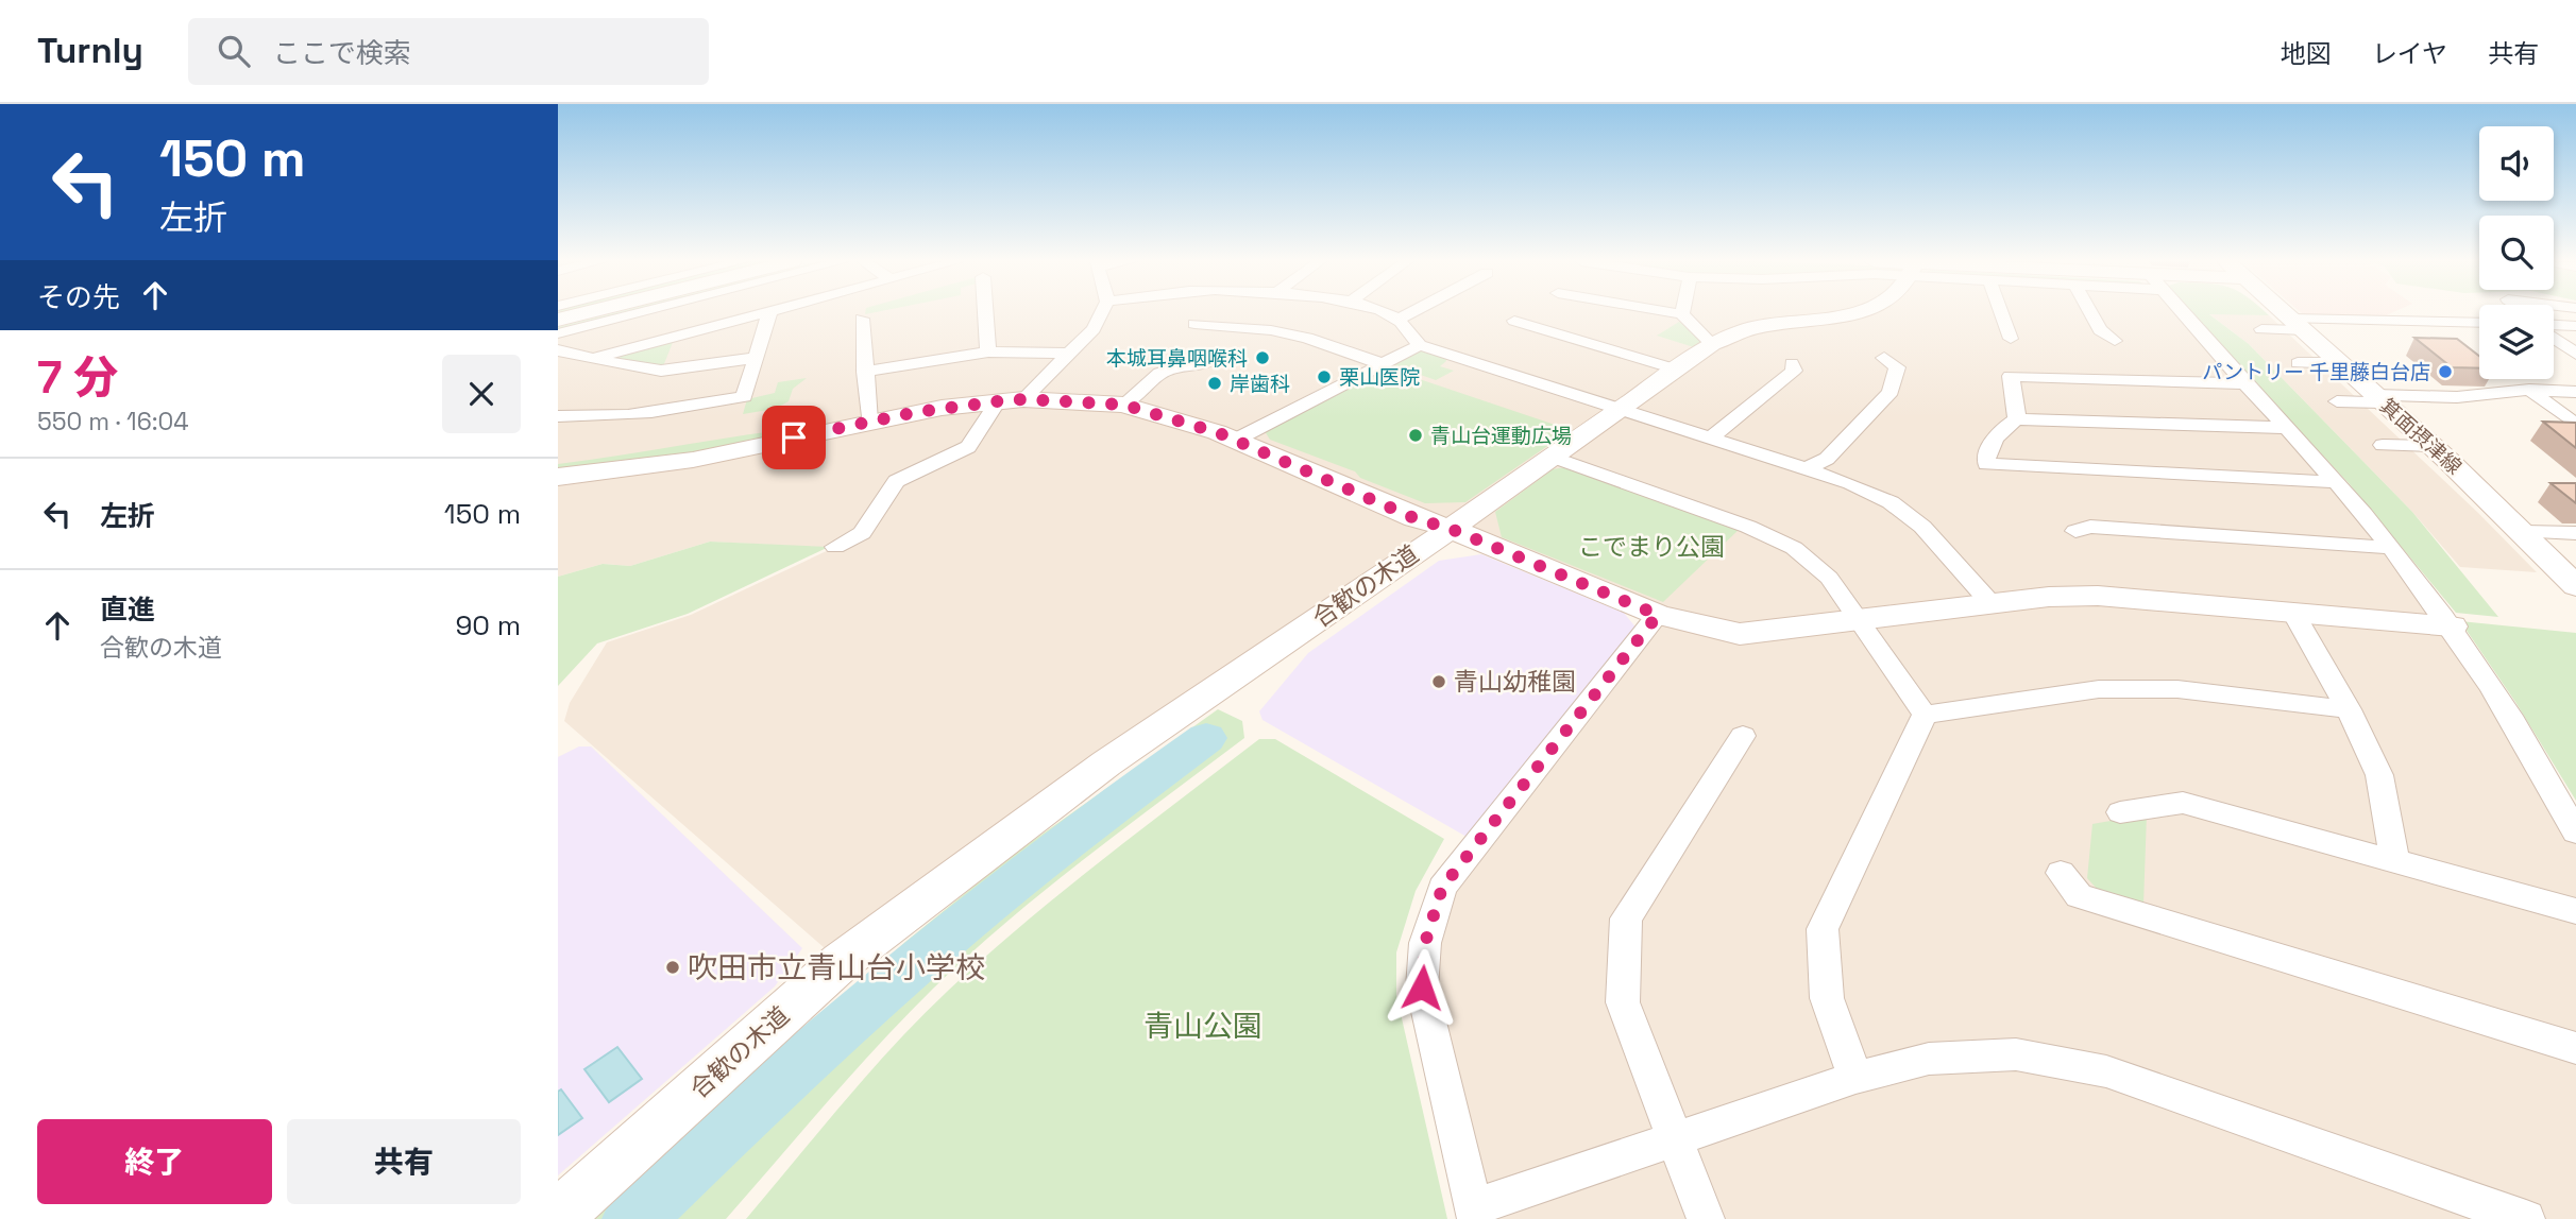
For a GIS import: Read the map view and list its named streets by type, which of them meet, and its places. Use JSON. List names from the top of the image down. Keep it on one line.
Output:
{"streets":{"street":["箕面摂津線","合歓の木道"]},"parks":["こでまり公園","青山公園"],"places":["本城耳鼻咽喉科","パントリー 千里藤白台店","栗山医院","岸歯科","青山台運動広場","青山幼稚園","吹田市立青山台小学校"],"page":{"header":"Turnly","search":"ここで検索","nav":["地図","レイヤ","共有"],"turn":["150 m","左折"],"then":"その先","heading":["7 分","550 m · 16:04"],"list":[{"name":"左折","value":"150 m"},{"name":"直進","note":"合歓の木道","value":"90 m"}],"buttons":["終了","共有"]}}
